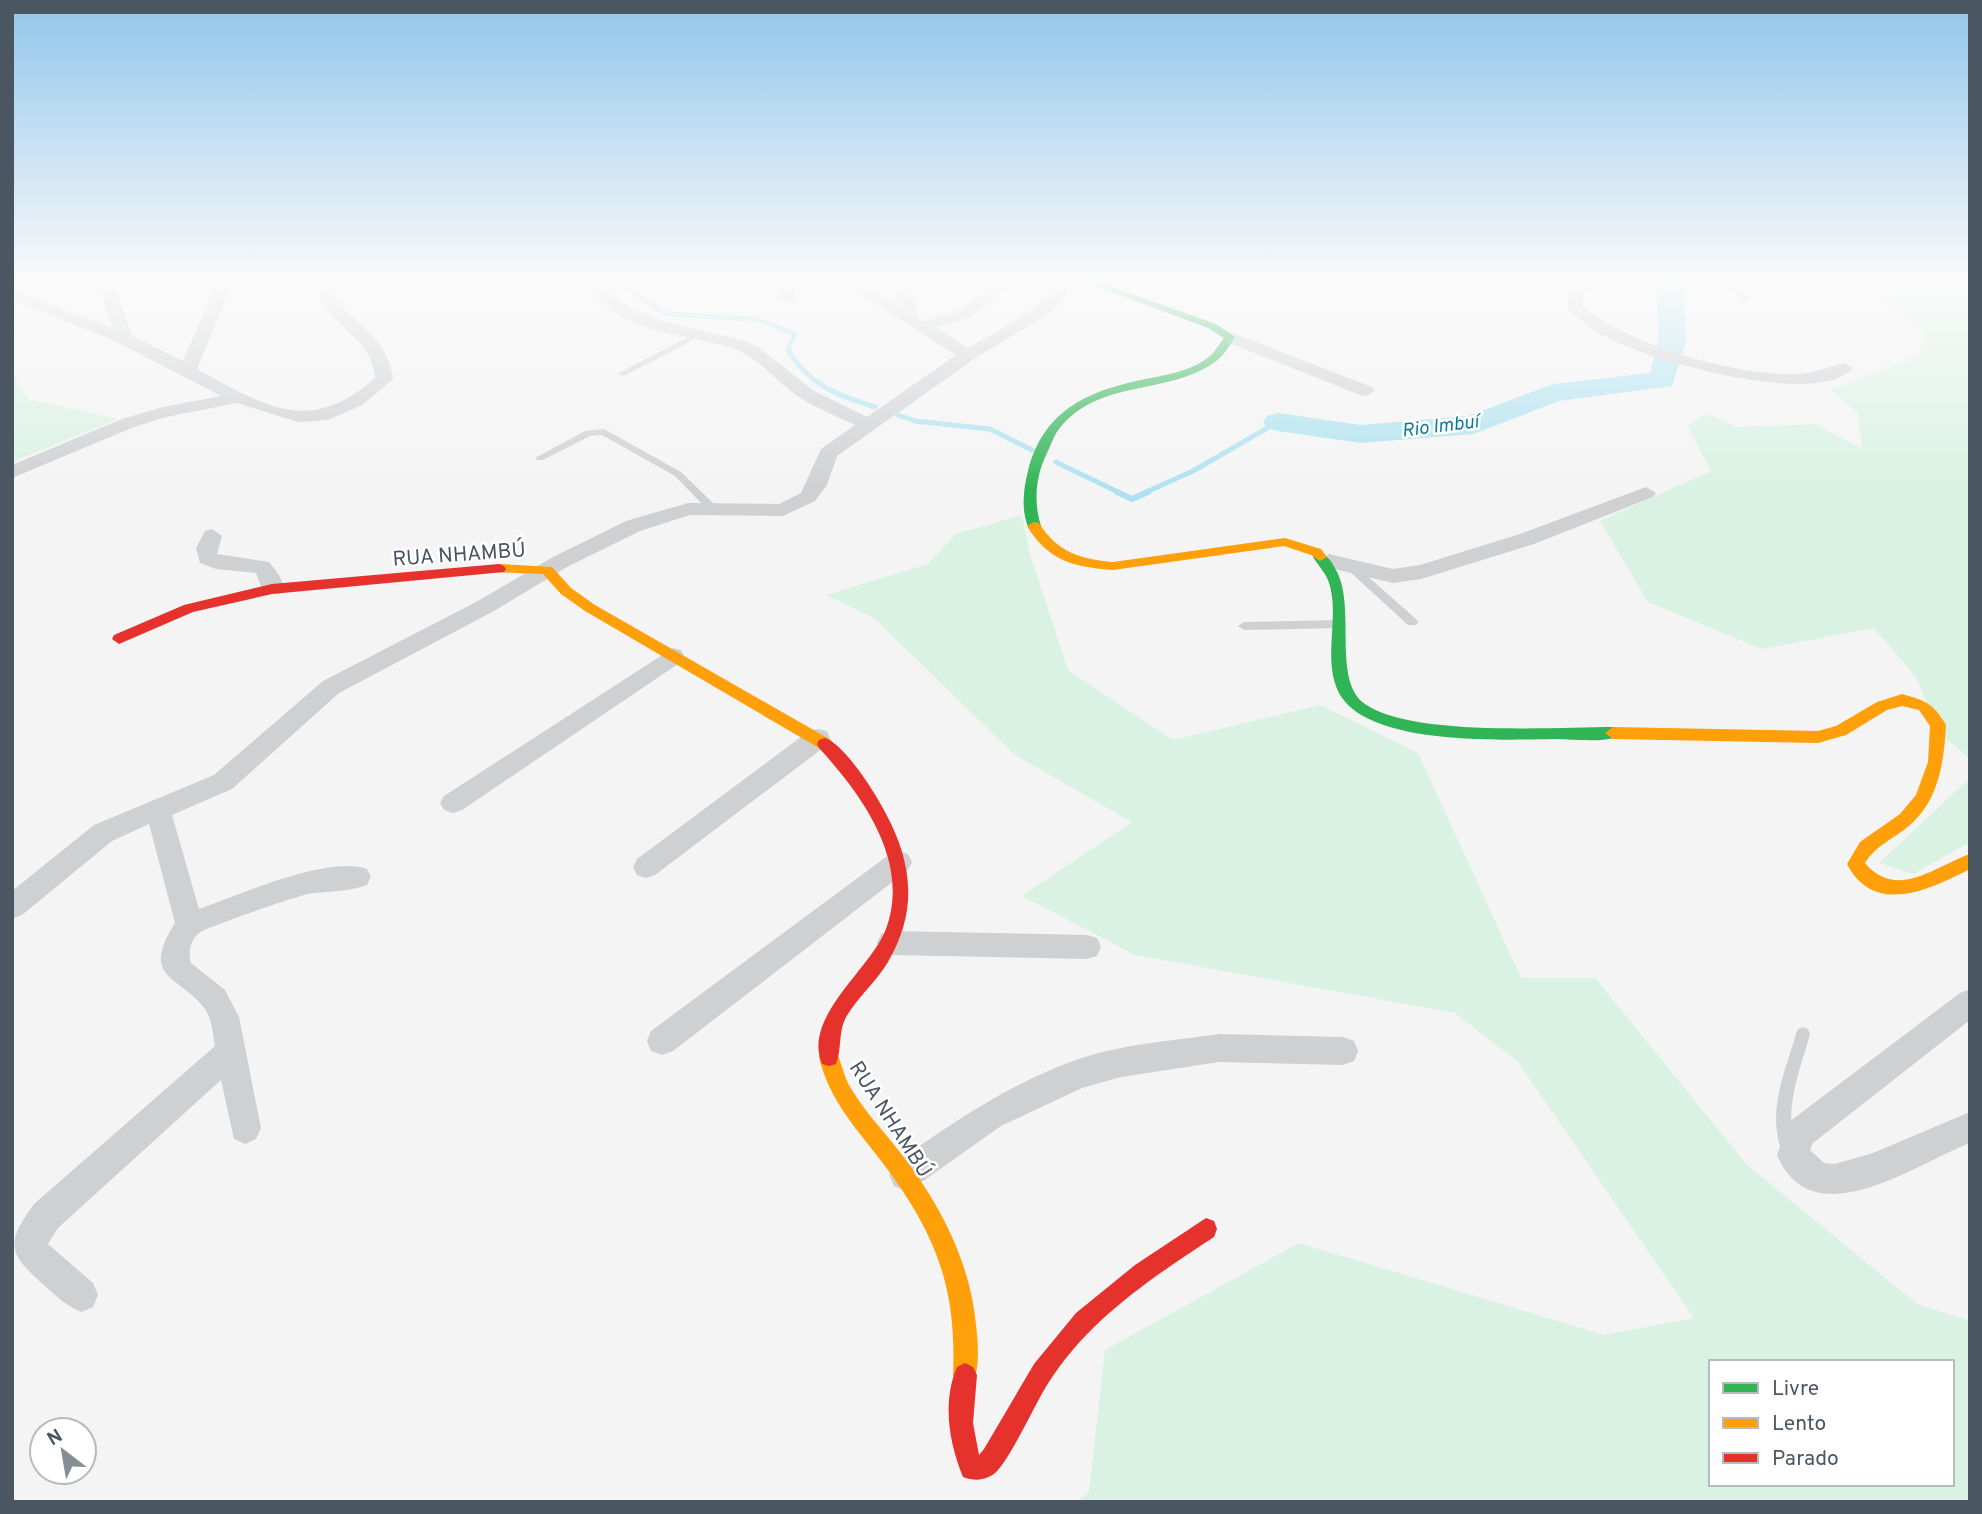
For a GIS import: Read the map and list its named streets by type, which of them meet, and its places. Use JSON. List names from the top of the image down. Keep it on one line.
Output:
{"streets":{"street":["RUA NHAMBÚ"]},"water":["Rio Imbuí"],"legend":["Livre","Lento","Parado"],"north":"top left"}
